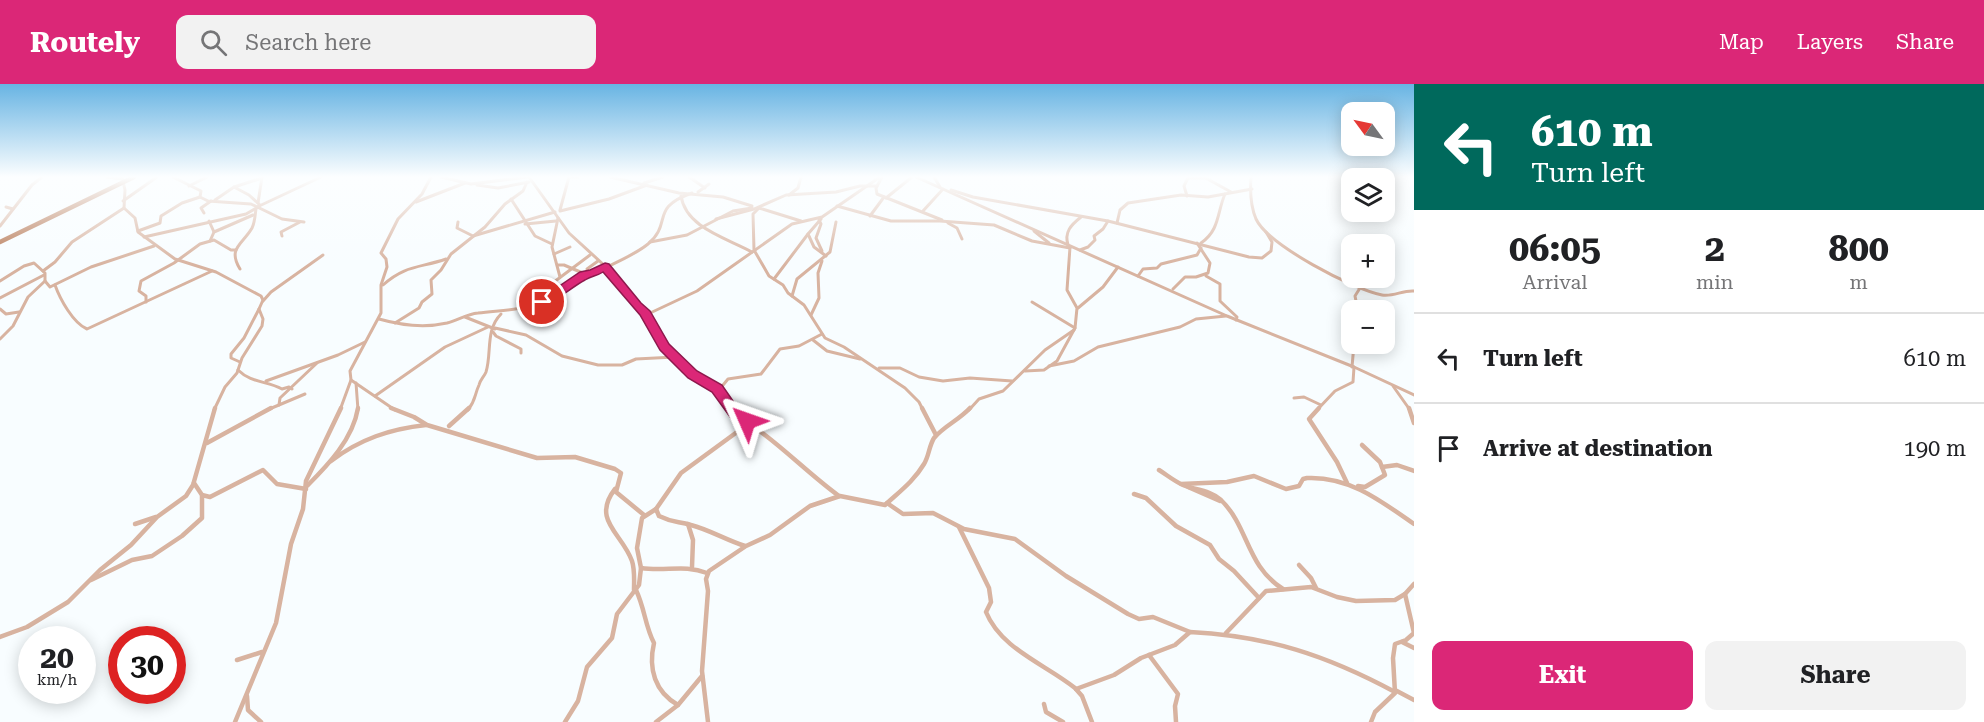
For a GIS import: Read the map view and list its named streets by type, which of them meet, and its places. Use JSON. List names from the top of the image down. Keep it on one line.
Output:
{"north":"top left","page":{"header":"Routely","search":"Search here","nav":["Map","Layers","Share"],"turn":["610 m","Turn left"],"map_buttons":["+","−"],"eta":["06:05","Arrival","2","min","800","m"],"list":[{"name":"Turn left","value":"610 m"},{"name":"Arrive at destination","value":"190 m"}],"speed":"20 km/h","limit":"30","buttons":["Exit","Share"]}}
